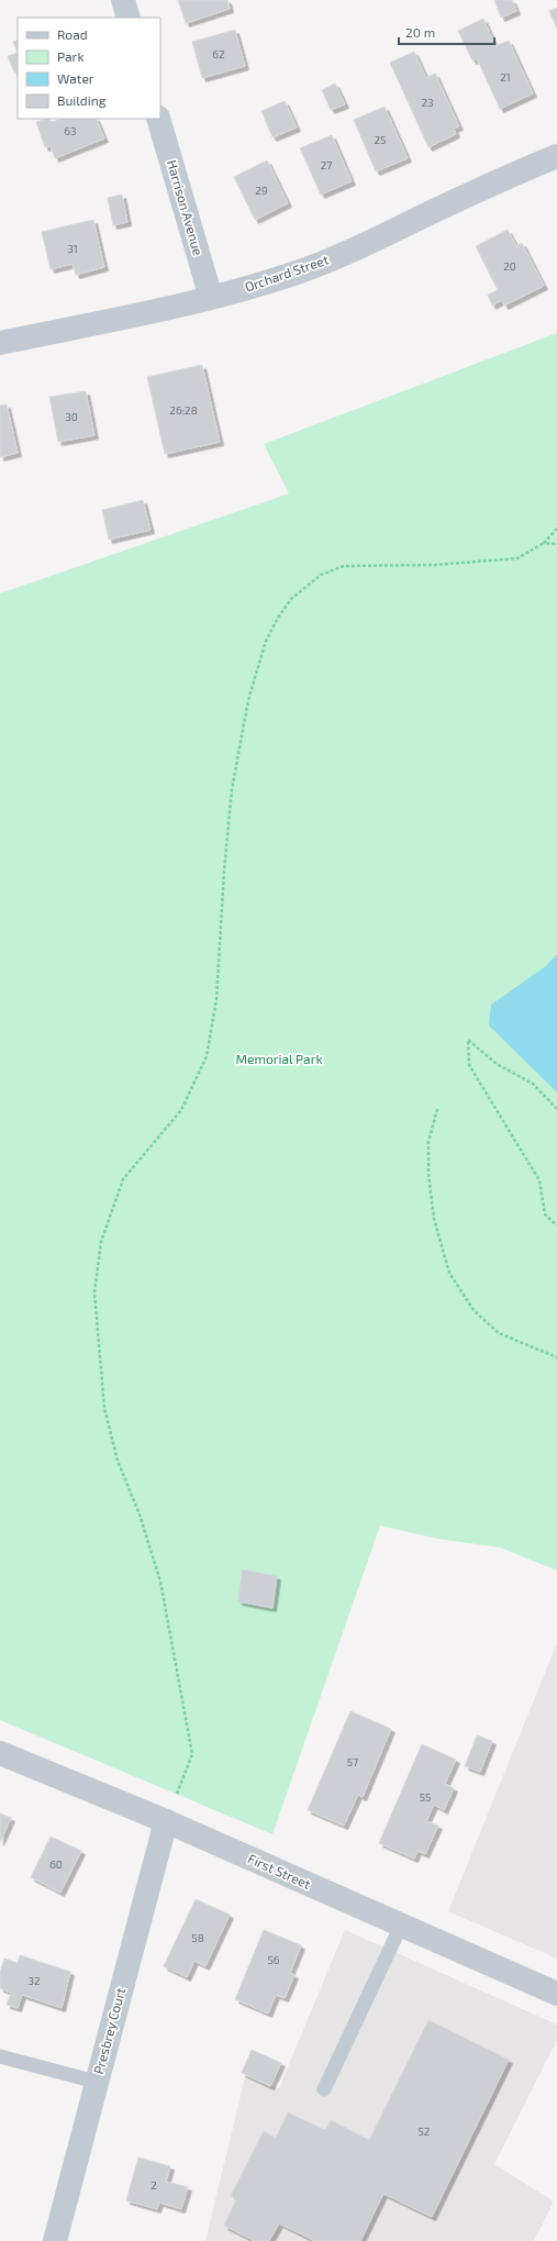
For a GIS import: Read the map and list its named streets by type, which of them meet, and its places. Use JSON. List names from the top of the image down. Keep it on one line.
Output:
{"streets":{"street":["Harrison Avenue","Orchard Street","First Street","Presbrey Court"]},"crossings":[["Harrison Avenue","Orchard Street"],["First Street","Presbrey Court"]],"parks":["Memorial Park"],"house_numbers":["62","21","23","63","25","27","29","31","20","26;28","30","57","55","60","58","56","32","52","2"],"legend":["Road","Park","Water","Building"],"scale_bar":"20 m"}
